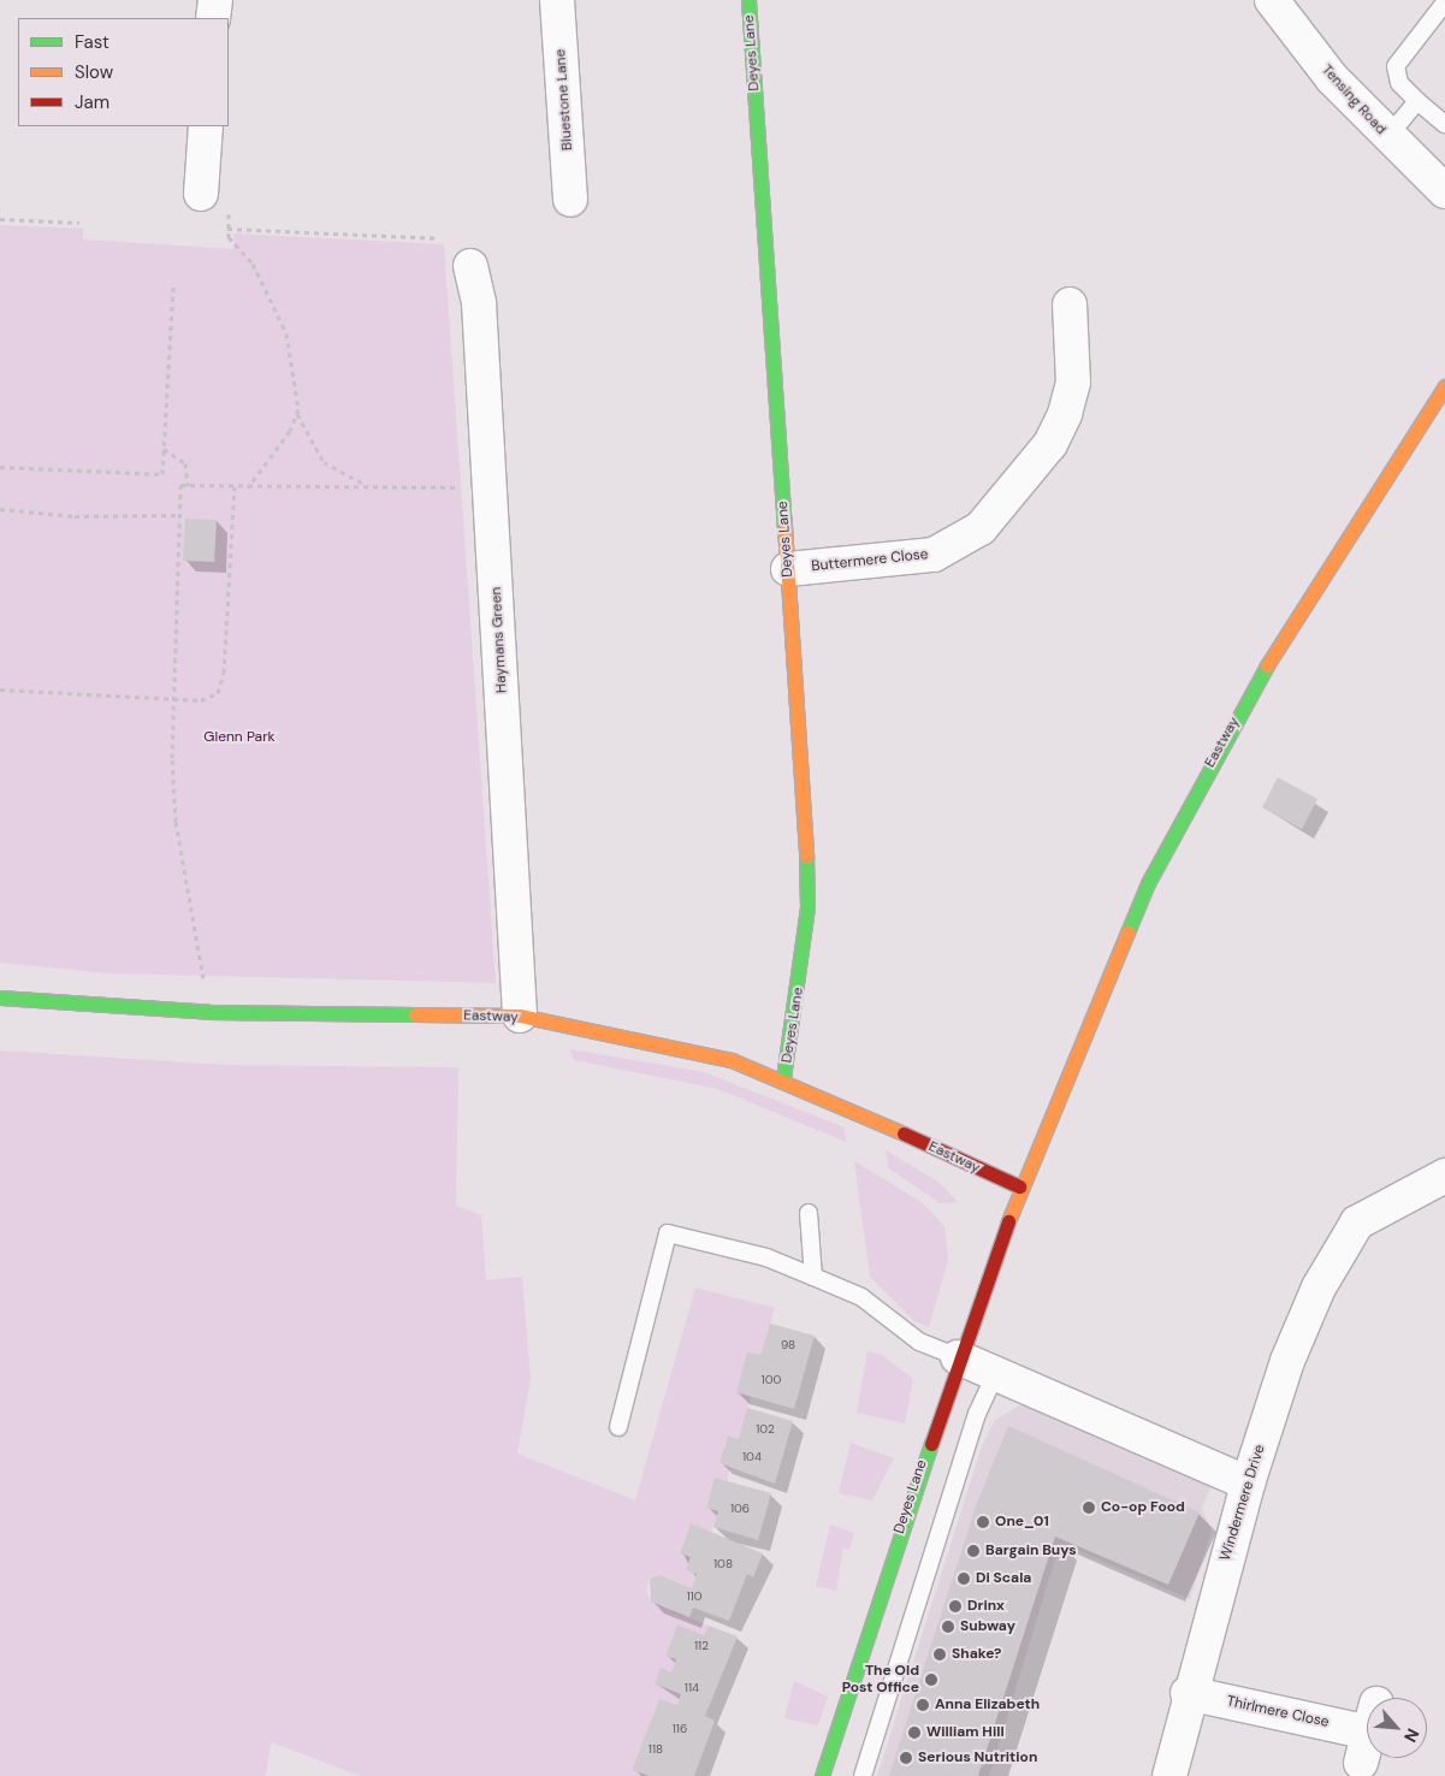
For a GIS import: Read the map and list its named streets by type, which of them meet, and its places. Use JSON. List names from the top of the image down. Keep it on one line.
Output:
{"streets":{"street":["Deyes Lane","Bluestone Lane","Tensing Road","Buttermere Close","Haymans Green","Eastway","Windermere Drive","Thirlmere Close"]},"crossings":[["Deyes Lane","Buttermere Close"],["Deyes Lane","Eastway"],["Haymans Green","Eastway"],["Windermere Drive","Thirlmere Close"]],"parks":["Glenn Park"],"places":["Co-op Food","One_01","Bargain Buys","Di Scala","Drinx","Subway","Shake?","The Old Post Office","Anna Elizabeth","William Hill","Serious Nutrition"],"house_numbers":["98","100","102","104","106","108","110","112","114","116","118"],"legend":["Fast","Slow","Jam"],"north":"bottom right"}
